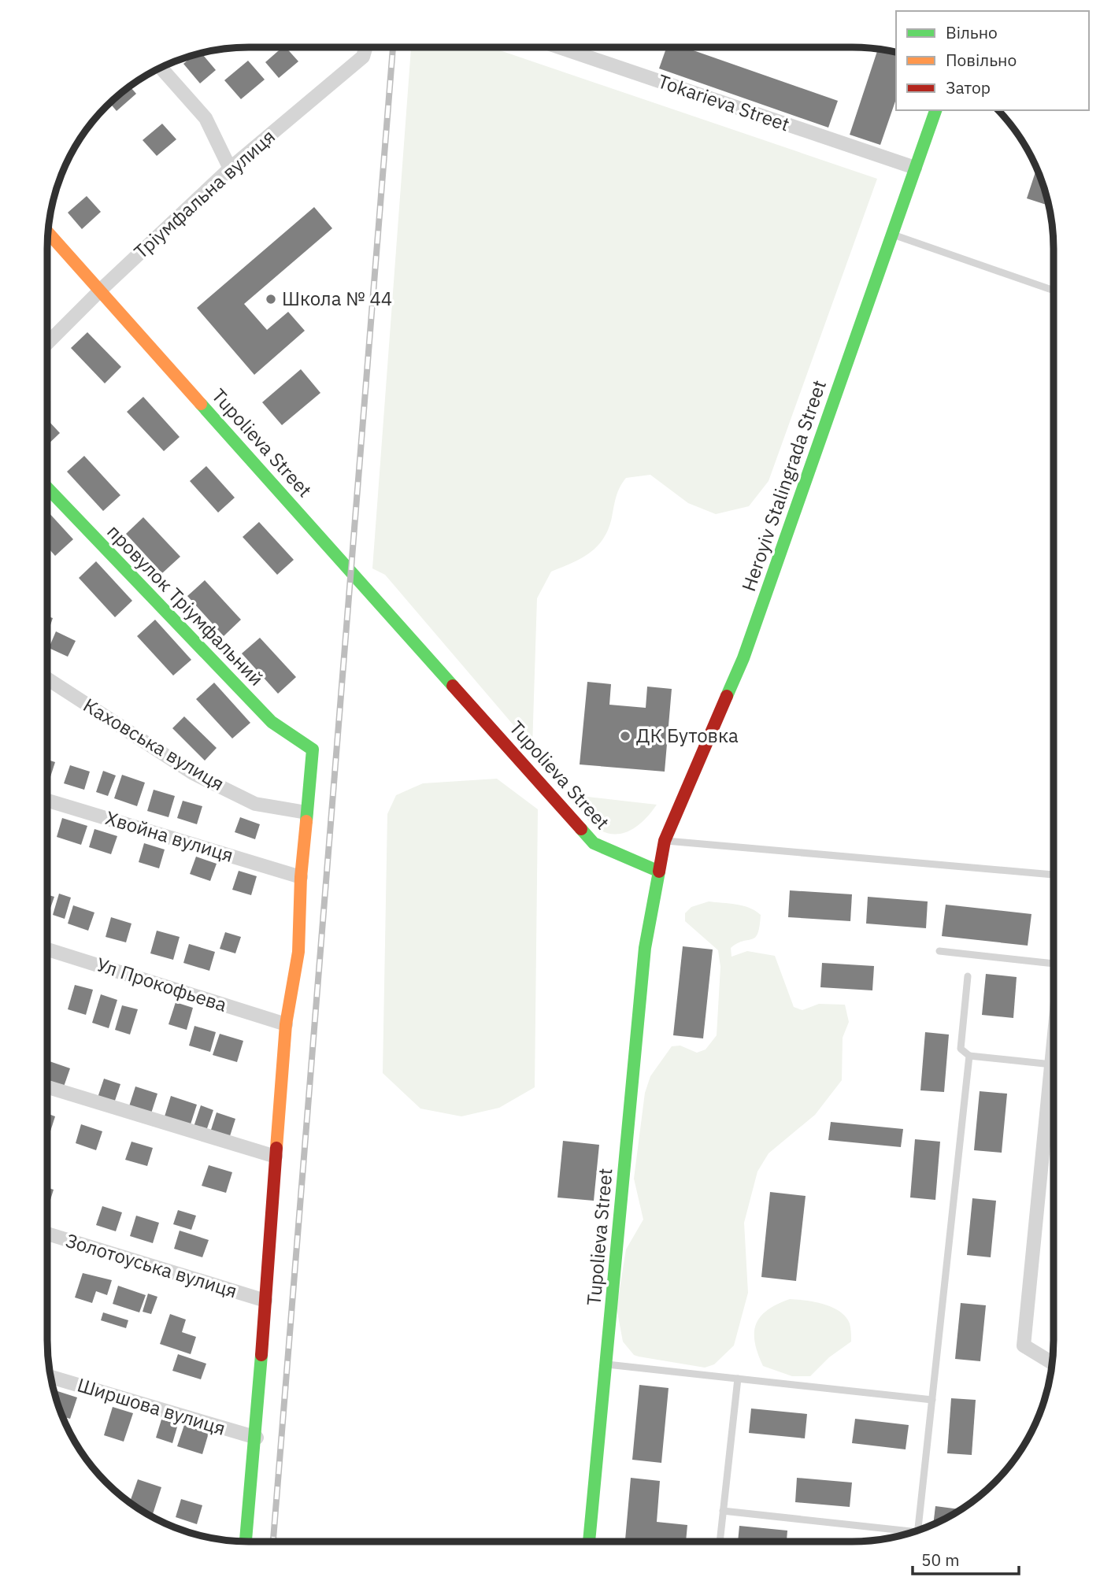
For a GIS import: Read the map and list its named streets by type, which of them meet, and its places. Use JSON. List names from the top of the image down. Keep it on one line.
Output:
{"streets":{"street":["Tokarieva Street","Тріумфальна вулиця","Tupolieva Street","Heroyiv Stalingrada Street","провулок Тріумфальний","Каховська вулиця","Хвойна вулиця","Ул Прокофьева","Золотоуська вулиця","Ширшова вулиця"]},"crossings":[["Tokarieva Street","Heroyiv Stalingrada Street"],["Тріумфальна вулиця","Tupolieva Street"],["Tupolieva Street","Heroyiv Stalingrada Street"],["провулок Тріумфальний","Каховська вулиця"]],"places":["Школа № 44","ДК Бутовка"],"legend":["Вільно","Повільно","Затор"],"scale_bar":"50 m"}
